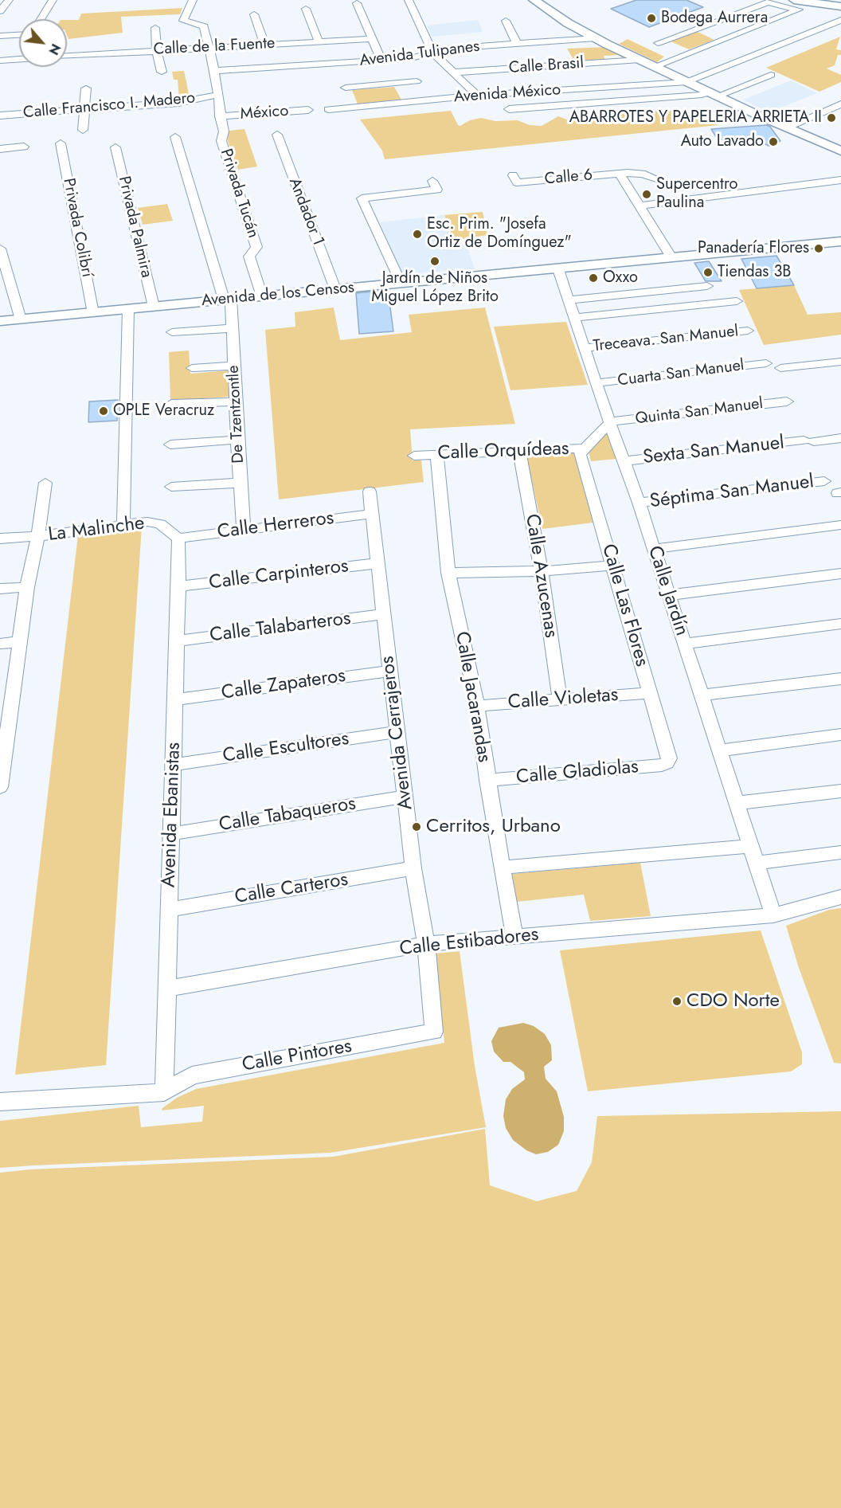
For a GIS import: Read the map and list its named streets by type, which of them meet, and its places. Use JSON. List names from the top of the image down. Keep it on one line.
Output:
{"streets":{"street":["Calle de la Fuente","Avenida Tulipanes","Calle Brasil","Avenida México","Calle Francisco I. Madero","México","Calle 6","Privada Tucán","Andador 1","Privada Palmira","Privada Colibrí","Avenida de los Censos","Treceava. San Manuel","Cuarta San Manuel","Quinta San Manuel","De Tzentzontle","Sexta San Manuel","Calle Orquídeas","Séptima San Manuel","Calle Herreros","La Malinche","Calle Carpinteros","Calle Azucenas","Calle Jardín","Calle Las Flores","Calle Talabarteros","Calle Zapateros","Calle Jacarandas","Calle Violetas","Avenida Cerrajeros","Calle Escultores","Calle Gladiolas","Avenida Ebanistas","Calle Tabaqueros","Calle Carteros","Calle Estibadores","Calle Pintores"]},"crossings":[["México","Privada Tucán"],["Privada Tucán","Avenida de los Censos"],["Andador 1","Avenida de los Censos"],["Privada Palmira","Avenida de los Censos"],["Privada Colibrí","Avenida de los Censos"],["Avenida de los Censos","De Tzentzontle"],["Avenida de los Censos","Calle Jardín"],["Treceava. San Manuel","Calle Jardín"],["Cuarta San Manuel","Calle Jardín"],["Quinta San Manuel","Calle Orquídeas"],["Quinta San Manuel","Calle Jardín"],["De Tzentzontle","Calle Herreros"],["Sexta San Manuel","Calle Jardín"],["Calle Orquídeas","Calle Azucenas"],["Calle Orquídeas","Calle Jardín"],["Calle Orquídeas","Calle Las Flores"],["Calle Orquídeas","Calle Jacarandas"],["Séptima San Manuel","Calle Jardín"],["Calle Herreros","La Malinche"],["Calle Herreros","Avenida Cerrajeros"],["Calle Herreros","Avenida Ebanistas"],["La Malinche","Avenida Ebanistas"],["Calle Carpinteros","Avenida Cerrajeros"],["Calle Carpinteros","Avenida Ebanistas"],["Calle Azucenas","Calle Violetas"],["Calle Jardín","Calle Estibadores"],["Calle Las Flores","Calle Violetas"],["Calle Las Flores","Calle Gladiolas"],["Calle Talabarteros","Avenida Cerrajeros"],["Calle Talabarteros","Avenida Ebanistas"],["Calle Zapateros","Avenida Cerrajeros"],["Calle Zapateros","Avenida Ebanistas"],["Calle Jacarandas","Calle Violetas"],["Calle Jacarandas","Calle Gladiolas"],["Calle Jacarandas","Calle Estibadores"],["Avenida Cerrajeros","Calle Escultores"],["Avenida Cerrajeros","Calle Tabaqueros"],["Avenida Cerrajeros","Calle Carteros"],["Avenida Cerrajeros","Calle Estibadores"],["Avenida Cerrajeros","Calle Pintores"],["Calle Escultores","Avenida Ebanistas"],["Avenida Ebanistas","Calle Tabaqueros"],["Avenida Ebanistas","Calle Carteros"],["Avenida Ebanistas","Calle Estibadores"],["Avenida Ebanistas","Calle Pintores"]],"places":["Bodega Aurrera","ABARROTES Y PAPELERIA ARRIETA II","Auto Lavado","Supercentro Paulina","Esc. Prim. \"Josefa Ortiz de Domínguez\"","Panadería Flores","Jardín de Niños Miguel López Brito","Tiendas 3B","Oxxo","OPLE Veracruz","Cerritos, Urbano","CDO Norte"],"north":"bottom right"}
